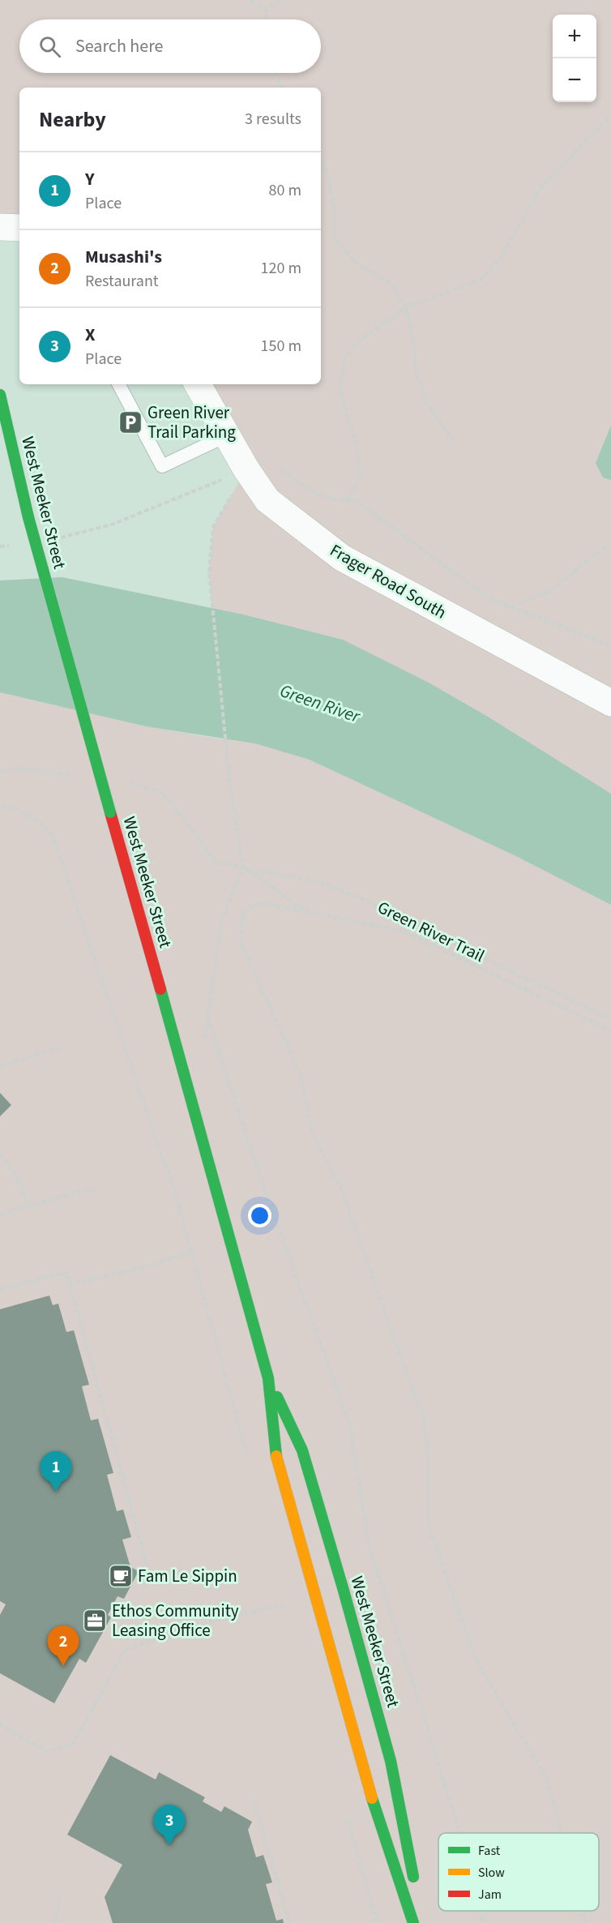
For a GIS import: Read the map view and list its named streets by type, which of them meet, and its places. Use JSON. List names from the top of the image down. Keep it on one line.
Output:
{"streets":{"main road":["West Meeker Street"],"street":["Frager Road South"],"path":["Green River Trail"]},"water":["Green River"],"places":{"parking":["Green River Trail Parking"],"cafe":["Fam Le Sippin"],"office":["Ethos Community Leasing Office"]},"legend":["Fast","Slow","Jam"],"page":{"map_buttons":["+","−"],"search":"Search here","heading":["Nearby","3 results"],"list":[{"mark":"1","name":"Y","note":"Place","value":"80 m"},{"mark":"2","name":"Musashi's","note":"Restaurant","value":"120 m"},{"mark":"3","name":"X","note":"Place","value":"150 m"}],"pins":["1","2","3"]}}
